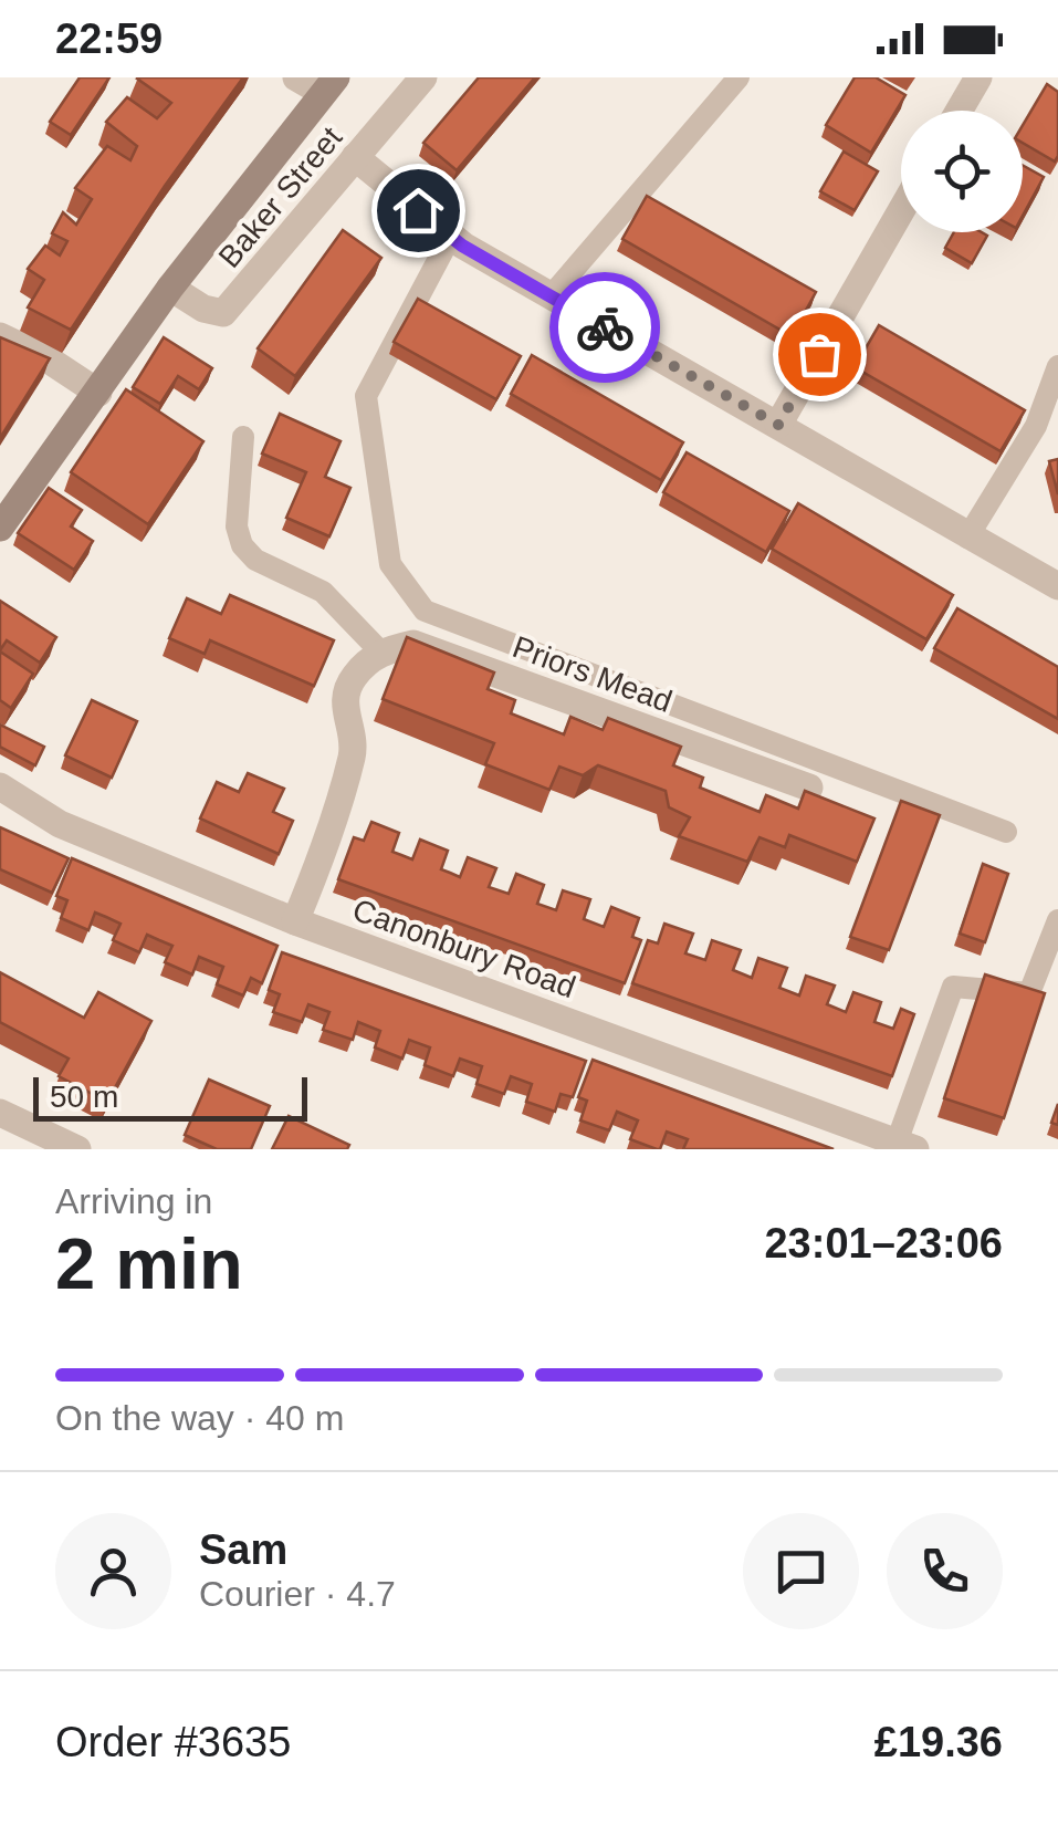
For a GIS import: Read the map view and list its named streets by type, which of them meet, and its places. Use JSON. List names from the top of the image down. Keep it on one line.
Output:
{"streets":{"street":["Baker Street","Priors Mead","Canonbury Road"]},"scale_bar":"50 m","page":{"status":"22:59","scale":"50 m","heading":["2 min","Arriving in","23:01–23:06"],"panel":["Sam","Courier · 4.7","Order #3635","£19.36"],"bar":"On the way · 40 m"}}
